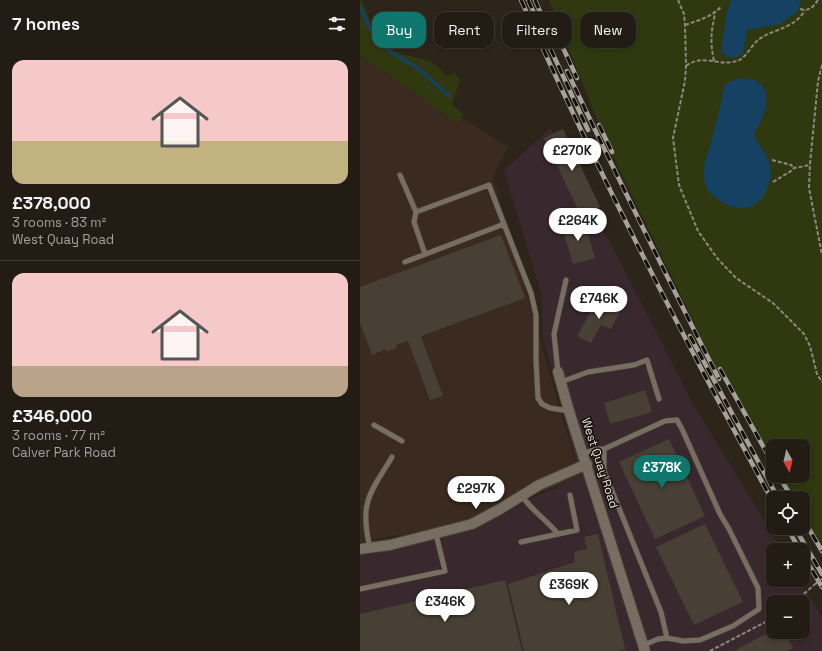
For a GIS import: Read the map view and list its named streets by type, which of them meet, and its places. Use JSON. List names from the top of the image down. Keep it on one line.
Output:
{"streets":{"street":["West Quay Road"]},"north":"bottom","page":{"heading":"7 homes","chip":["Buy","Rent","Filters","New"],"list":[{"name":"£378,000","note":"3 rooms · 83 m² · West Quay Road"},{"name":"£346,000","note":"3 rooms · 77 m² · Calver Park Road"}],"price":["£270K","£264K","£746K","£378K","£297K","£369K","£346K"],"map_buttons":["+","−"]}}
